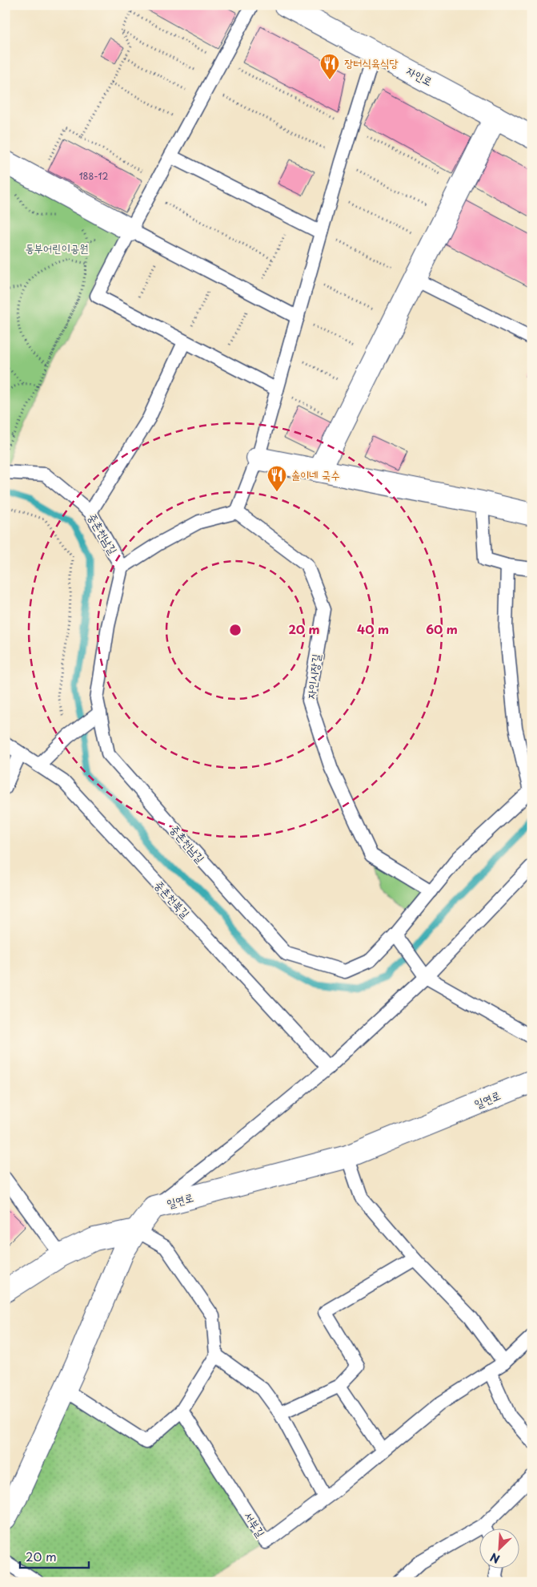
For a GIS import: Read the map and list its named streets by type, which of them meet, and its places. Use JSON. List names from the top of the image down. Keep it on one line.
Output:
{"streets":{"street":["자인로","일연로"],"lane":["중촌천남길","자인시장길","중촌천북길","서부길"]},"crossings":[["중촌천남길","자인시장길"]],"parks":["동부어린이공원"],"places":{"restaurant":["장터식육식당","솔이네 국수"]},"house_numbers":["188-12"],"scale_bar":"20 m","north":"bottom left","rings":["20 m","40 m","60 m"]}
